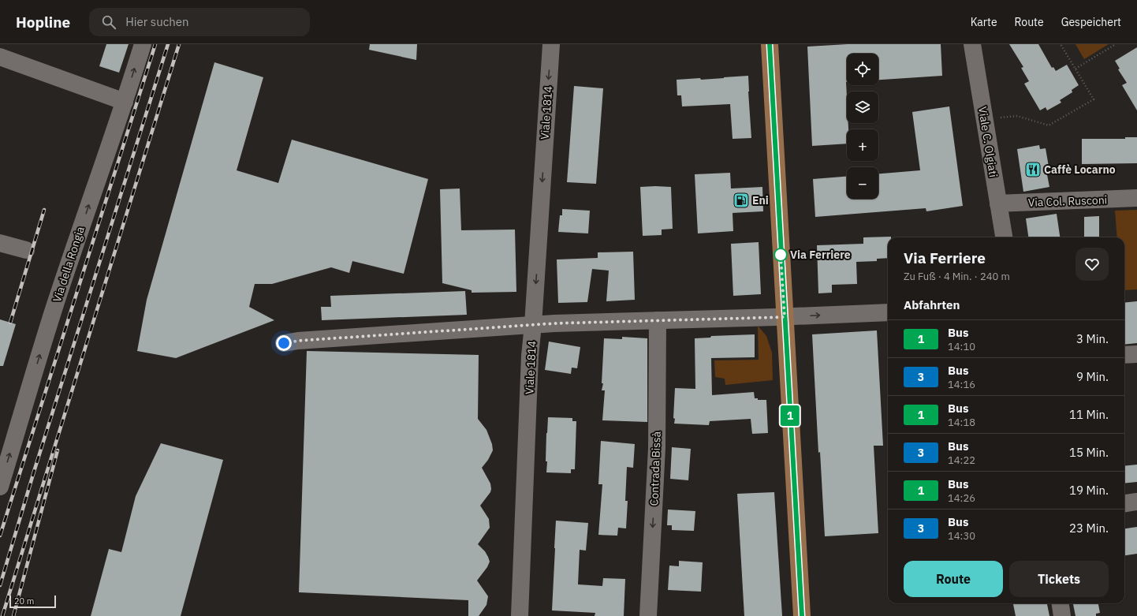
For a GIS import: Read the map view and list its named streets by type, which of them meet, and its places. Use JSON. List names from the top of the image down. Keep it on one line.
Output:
{"streets":{"street":["Viale 1814","Viale C. Olgiati","Via Col. Rusconi","Via della Rongia","Contrada Bissà"]},"crossings":[["Viale C. Olgiati","Via Col. Rusconi"]],"one_way":["Viale 1814","Via della Rongia","Contrada Bissà"],"places":{"restaurant":["Caffè Locarno"],"fuel station":["Eni"],"other":["Via Ferriere"]},"lines":["bus line 1"],"scale_bar":"20 m","page":{"header":"Hopline","search":"Hier suchen","nav":["Karte","Route","Gespeichert"],"on_map":"1","map_buttons":["+","−"],"heading":[["Via Ferriere","Zu Fuß · 4 Min. · 240 m"],"Abfahrten"],"list":[{"mark":"1","name":"Bus","note":"14:10","value":"3 Min."},{"mark":"3","name":"Bus","note":"14:16","value":"9 Min."},{"mark":"1","name":"Bus","note":"14:18","value":"11 Min."},{"mark":"3","name":"Bus","note":"14:22","value":"15 Min."},{"mark":"1","name":"Bus","note":"14:26","value":"19 Min."},{"mark":"3","name":"Bus","note":"14:30","value":"23 Min."}],"buttons":["Route","Tickets"],"scale":"20 m"}}
